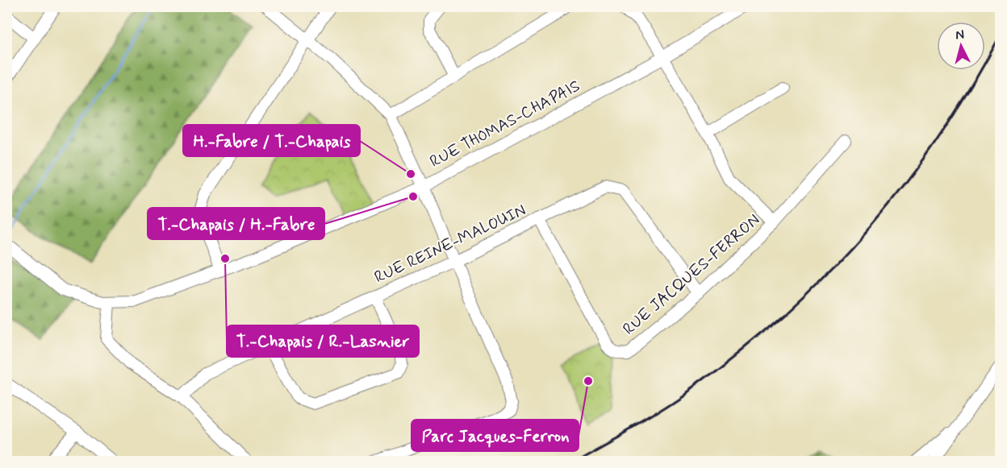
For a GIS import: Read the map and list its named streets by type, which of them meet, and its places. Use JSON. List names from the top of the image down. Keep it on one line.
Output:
{"streets":{"street":["RUE THOMAS-CHAPAIS","RUE REINE-MALOUIN","RUE JACQUES-FERRON"]},"crossings":[["RUE REINE-MALOUIN","RUE JACQUES-FERRON"]],"places":["H.-Fabre / T.-Chapais","T.-Chapais / H.-Fabre","T.-Chapais / R.-Lasnier","Parc Jacques-Ferron"],"north":"top"}
